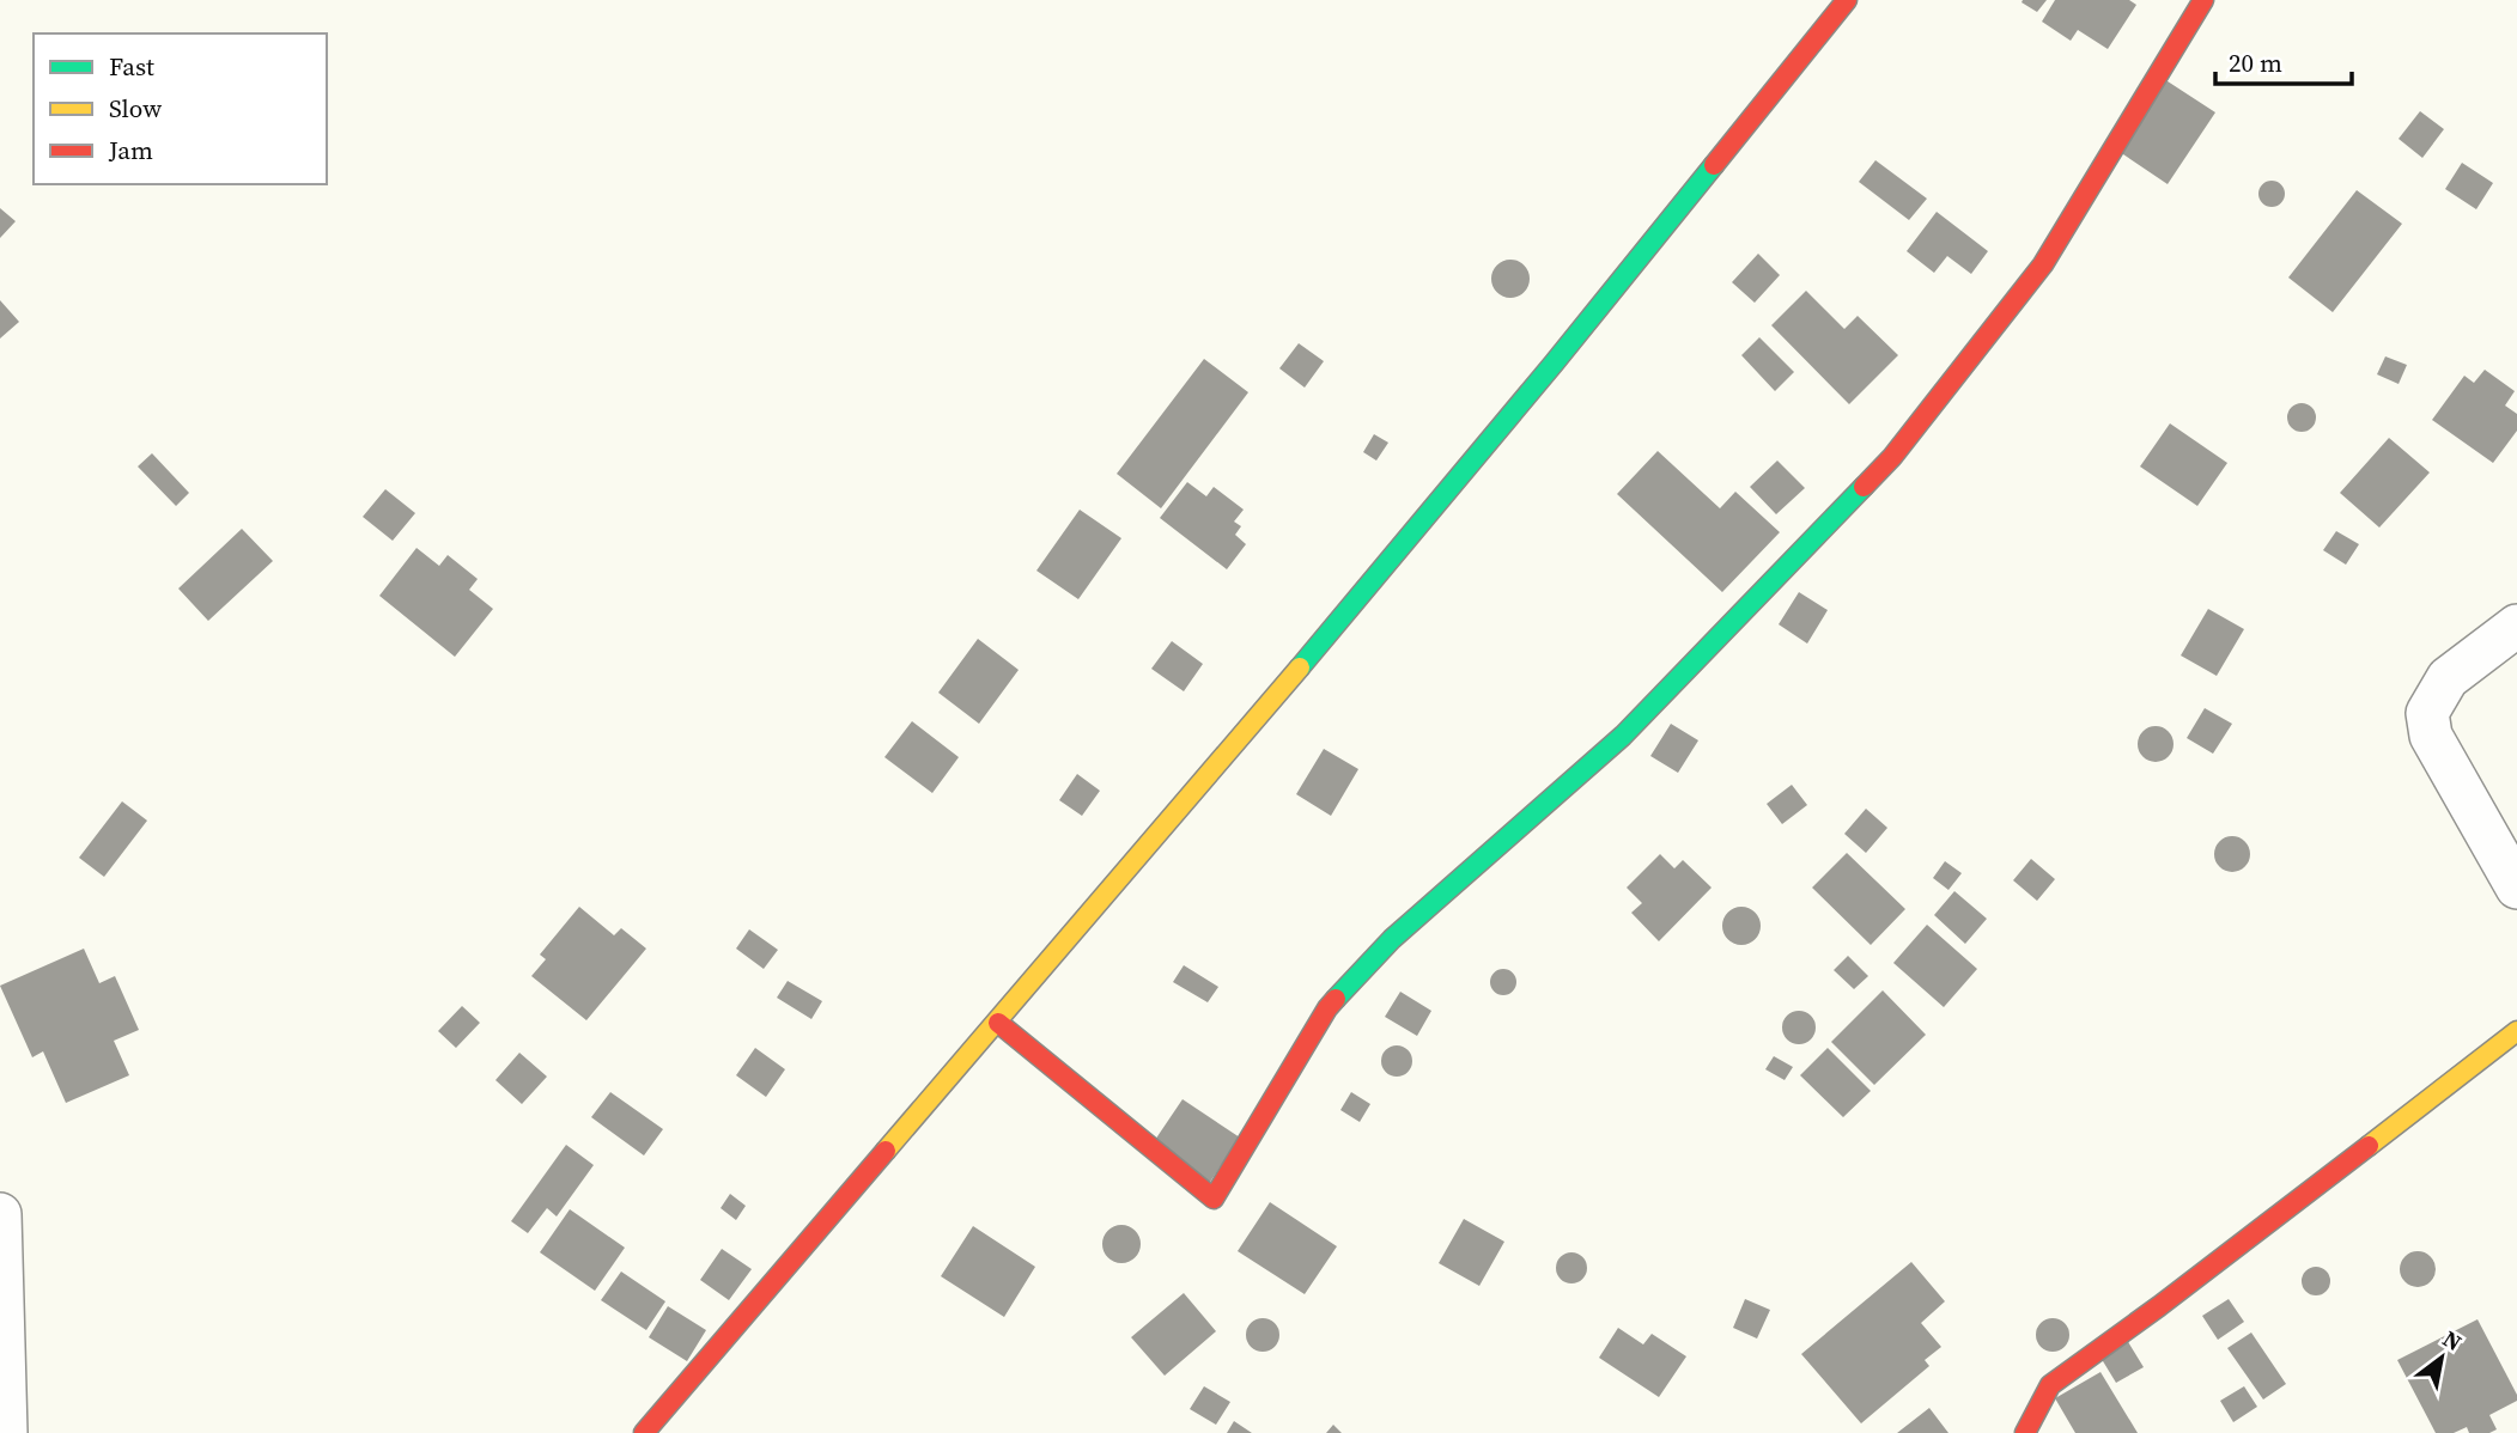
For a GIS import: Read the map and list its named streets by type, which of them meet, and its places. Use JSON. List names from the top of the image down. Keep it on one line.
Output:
{"legend":["Fast","Slow","Jam"],"scale_bar":"20 m","north":"top right"}
